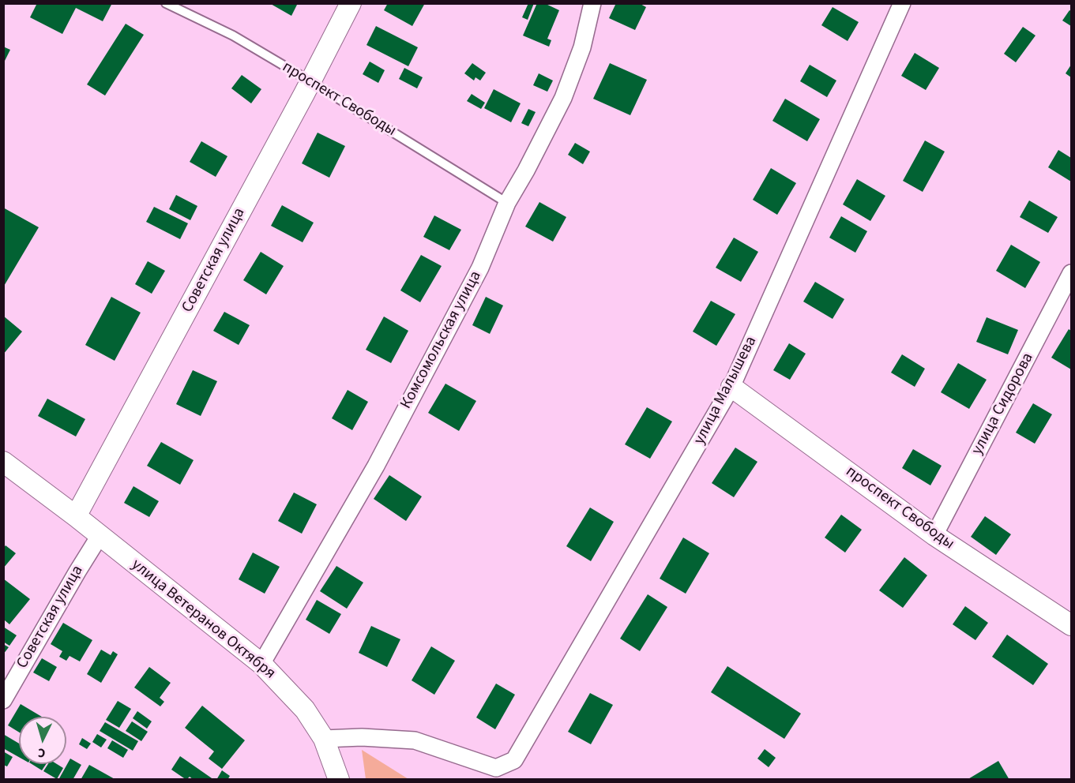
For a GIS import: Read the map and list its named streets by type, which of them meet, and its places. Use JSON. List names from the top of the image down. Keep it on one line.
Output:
{"streets":{"street":["проспект Свободы","Советская улица","Комсомольская улица","улица Малышева","улица Сидорова","улица Ветеранов Октября"]},"crossings":[["проспект Свободы","Советская улица"],["проспект Свободы","Комсомольская улица"],["проспект Свободы","улица Малышева"],["проспект Свободы","улица Сидорова"],["Советская улица","улица Ветеранов Октября"],["Комсомольская улица","улица Ветеранов Октября"],["улица Малышева","улица Ветеранов Октября"]],"north":"bottom"}
